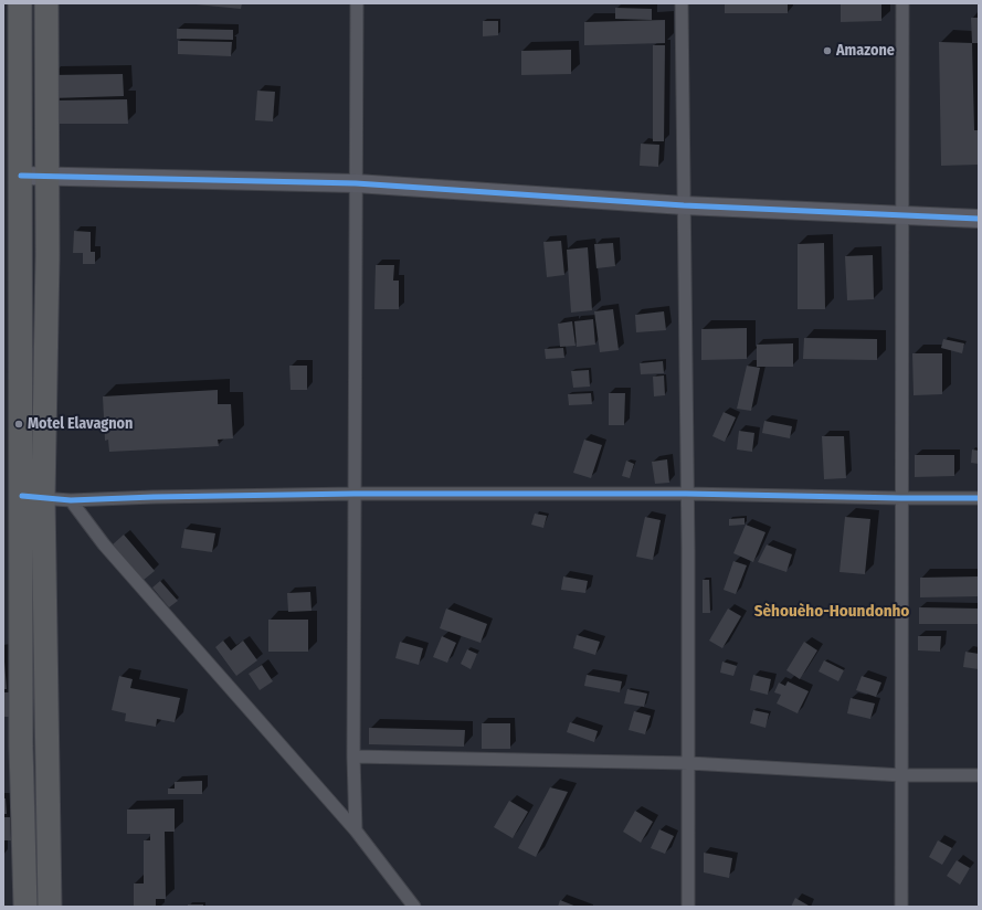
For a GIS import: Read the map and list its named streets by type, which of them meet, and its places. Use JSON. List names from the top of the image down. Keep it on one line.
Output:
{"districts":["Sèhouèho-Houndonho"],"places":["Amazone","Motel Elavagnon"]}
